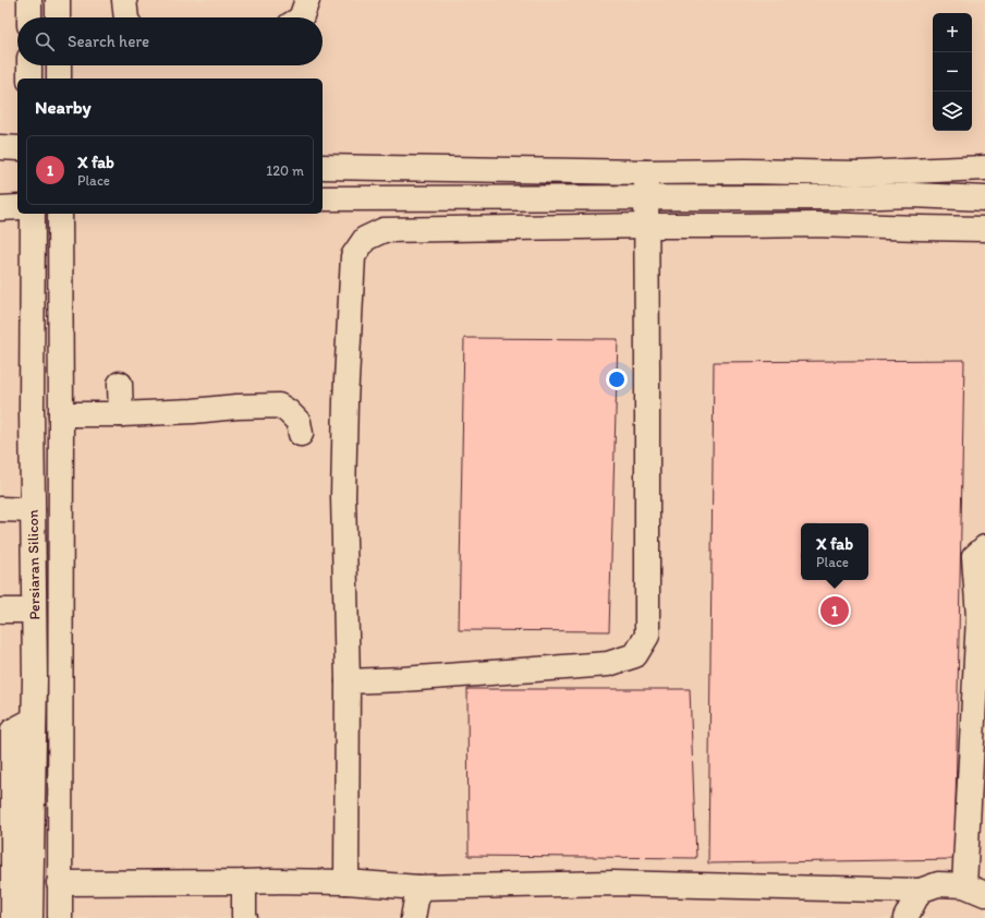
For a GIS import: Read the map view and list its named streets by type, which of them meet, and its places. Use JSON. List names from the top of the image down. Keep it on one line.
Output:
{"streets":{"street":["Persiaran Silicon"]},"page":{"map_buttons":["+","−"],"search":"Search here","heading":"Nearby","list":[{"mark":"1","name":"X fab","note":"Place","value":"120 m"}],"popup":["X fab","Place"],"pins":"1"}}
